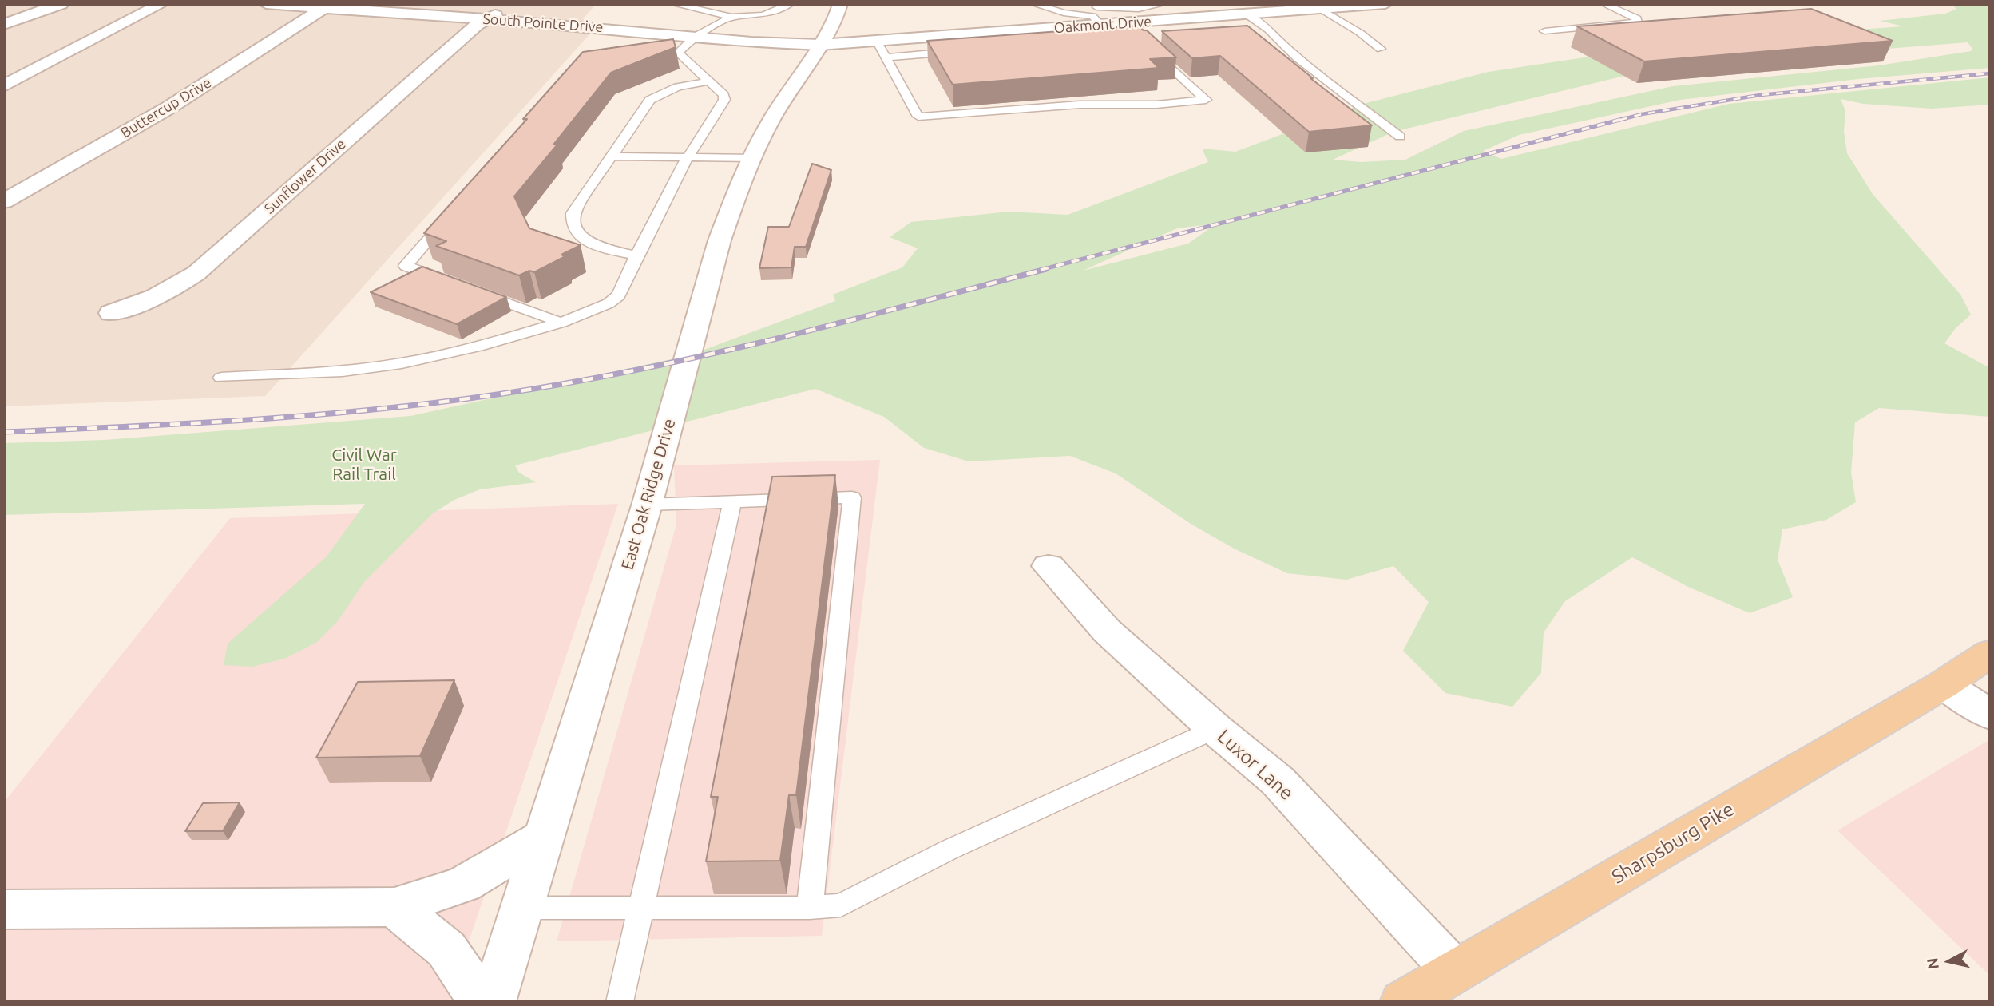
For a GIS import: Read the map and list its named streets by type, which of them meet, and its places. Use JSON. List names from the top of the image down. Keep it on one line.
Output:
{"streets":{"main road":["Sharpsburg Pike"],"street":["South Pointe Drive","Oakmont Drive","Buttercup Drive","Sunflower Drive","East Oak Ridge Drive","Luxor Lane"]},"crossings":[["South Pointe Drive","Oakmont Drive"],["South Pointe Drive","Buttercup Drive"],["South Pointe Drive","Sunflower Drive"],["South Pointe Drive","East Oak Ridge Drive"],["Oakmont Drive","East Oak Ridge Drive"],["Luxor Lane","Sharpsburg Pike"]],"parks":["Civil War Rail Trail"],"north":"left"}
